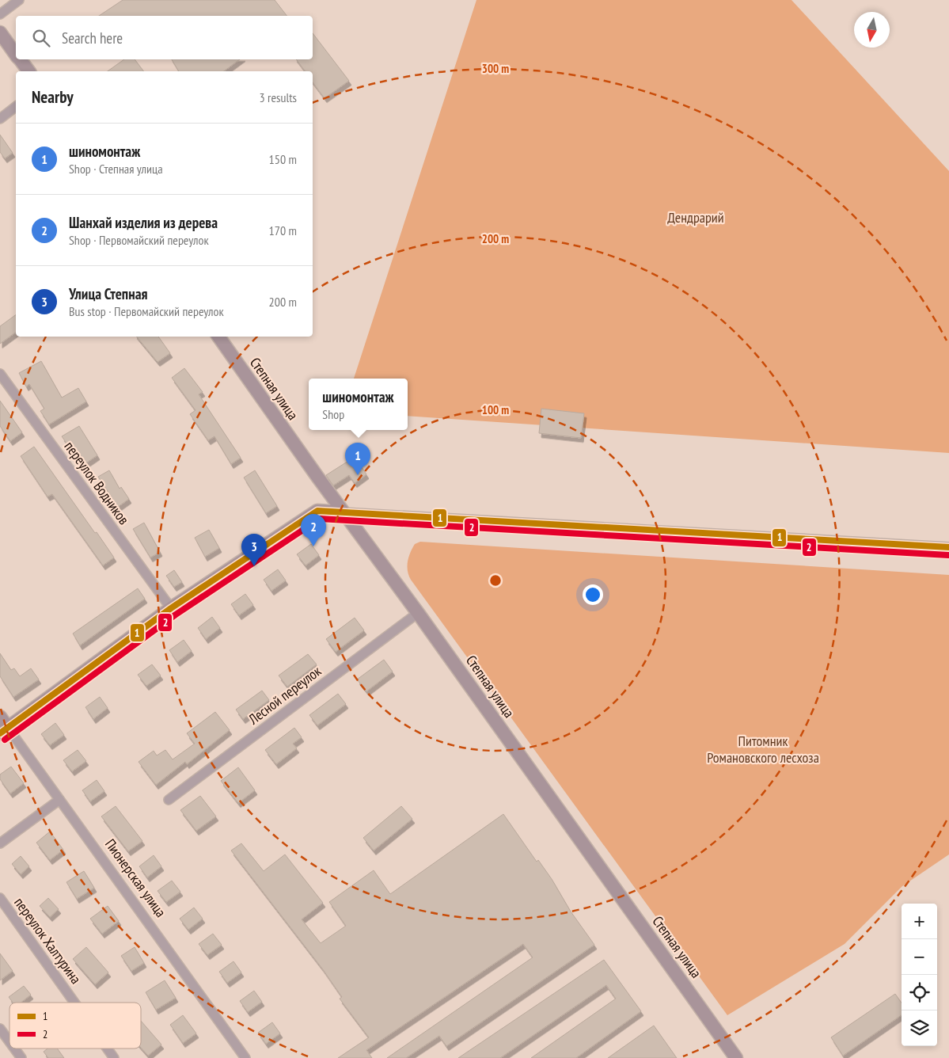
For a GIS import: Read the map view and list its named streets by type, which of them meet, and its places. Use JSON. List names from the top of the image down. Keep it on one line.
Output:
{"streets":{"main road":["Степная улица","Пионерская улица"],"street":["переулок Водников","Лесной переулок","переулок Халтурина"]},"crossings":[["Степная улица","Лесной переулок"]],"parks":["Дендрарий","Питомник Романовского лесхоза"],"lines":["transit line 1","transit line 2"],"legend":["1","2"],"north":"bottom","page":{"search":"Search here","heading":["Nearby","3 results"],"list":[{"mark":"1","name":"шиномонтаж","note":"Shop · Степная улица","value":"150 m"},{"mark":"2","name":"Шанхай изделия из дерева","note":"Shop · Первомайский переулок","value":"170 m"},{"mark":"3","name":"Улица Степная","note":"Bus stop · Первомайский переулок","value":"200 m"}],"popup":["шиномонтаж","Shop"],"pins":["1","2","3"],"map_buttons":["+","−"]},"rings":["300 m","200 m","100 m"]}
